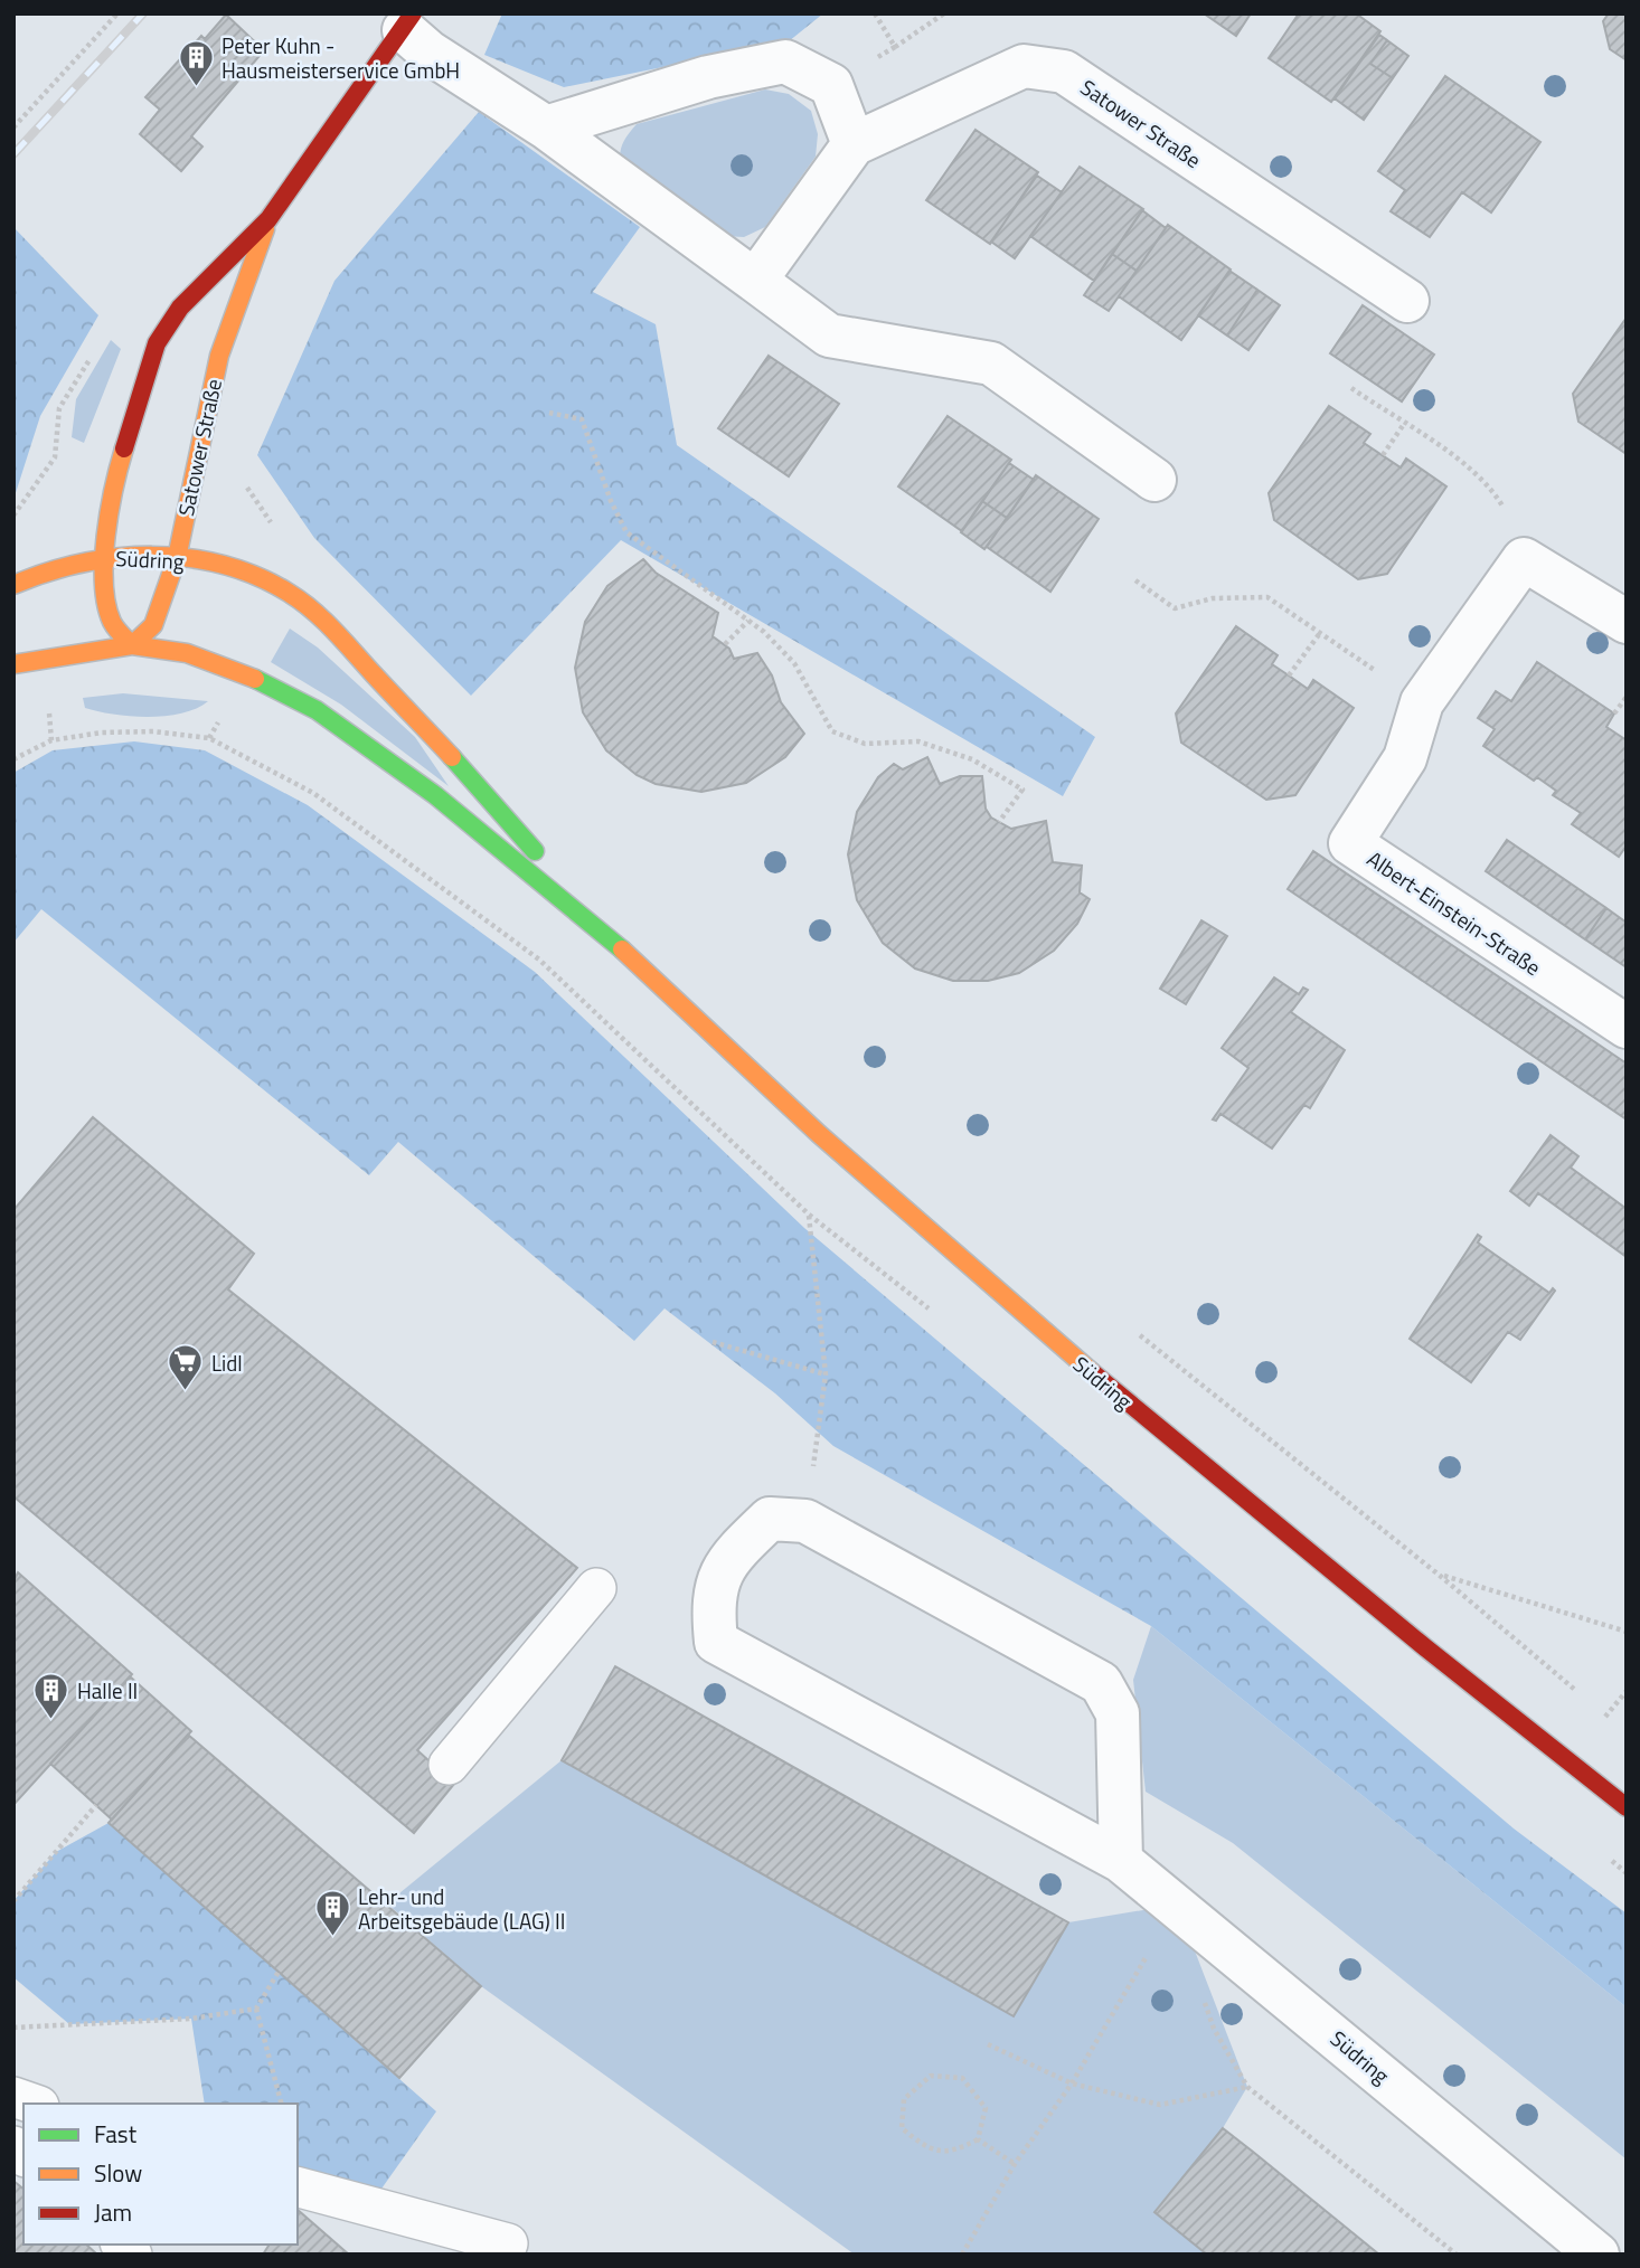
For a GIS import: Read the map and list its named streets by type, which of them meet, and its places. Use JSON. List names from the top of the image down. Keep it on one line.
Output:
{"streets":{"main road":["Satower Straße","Südring"],"street":["Albert-Einstein-Straße"]},"crossings":[["Satower Straße","Südring"]],"places":{"building":["Peter Kuhn - Hausmeisterservice GmbH","Halle II","Lehr- und Arbeitsgebäude (LAG) II"],"supermarket":["Lidl"]},"legend":["Fast","Slow","Jam"]}
